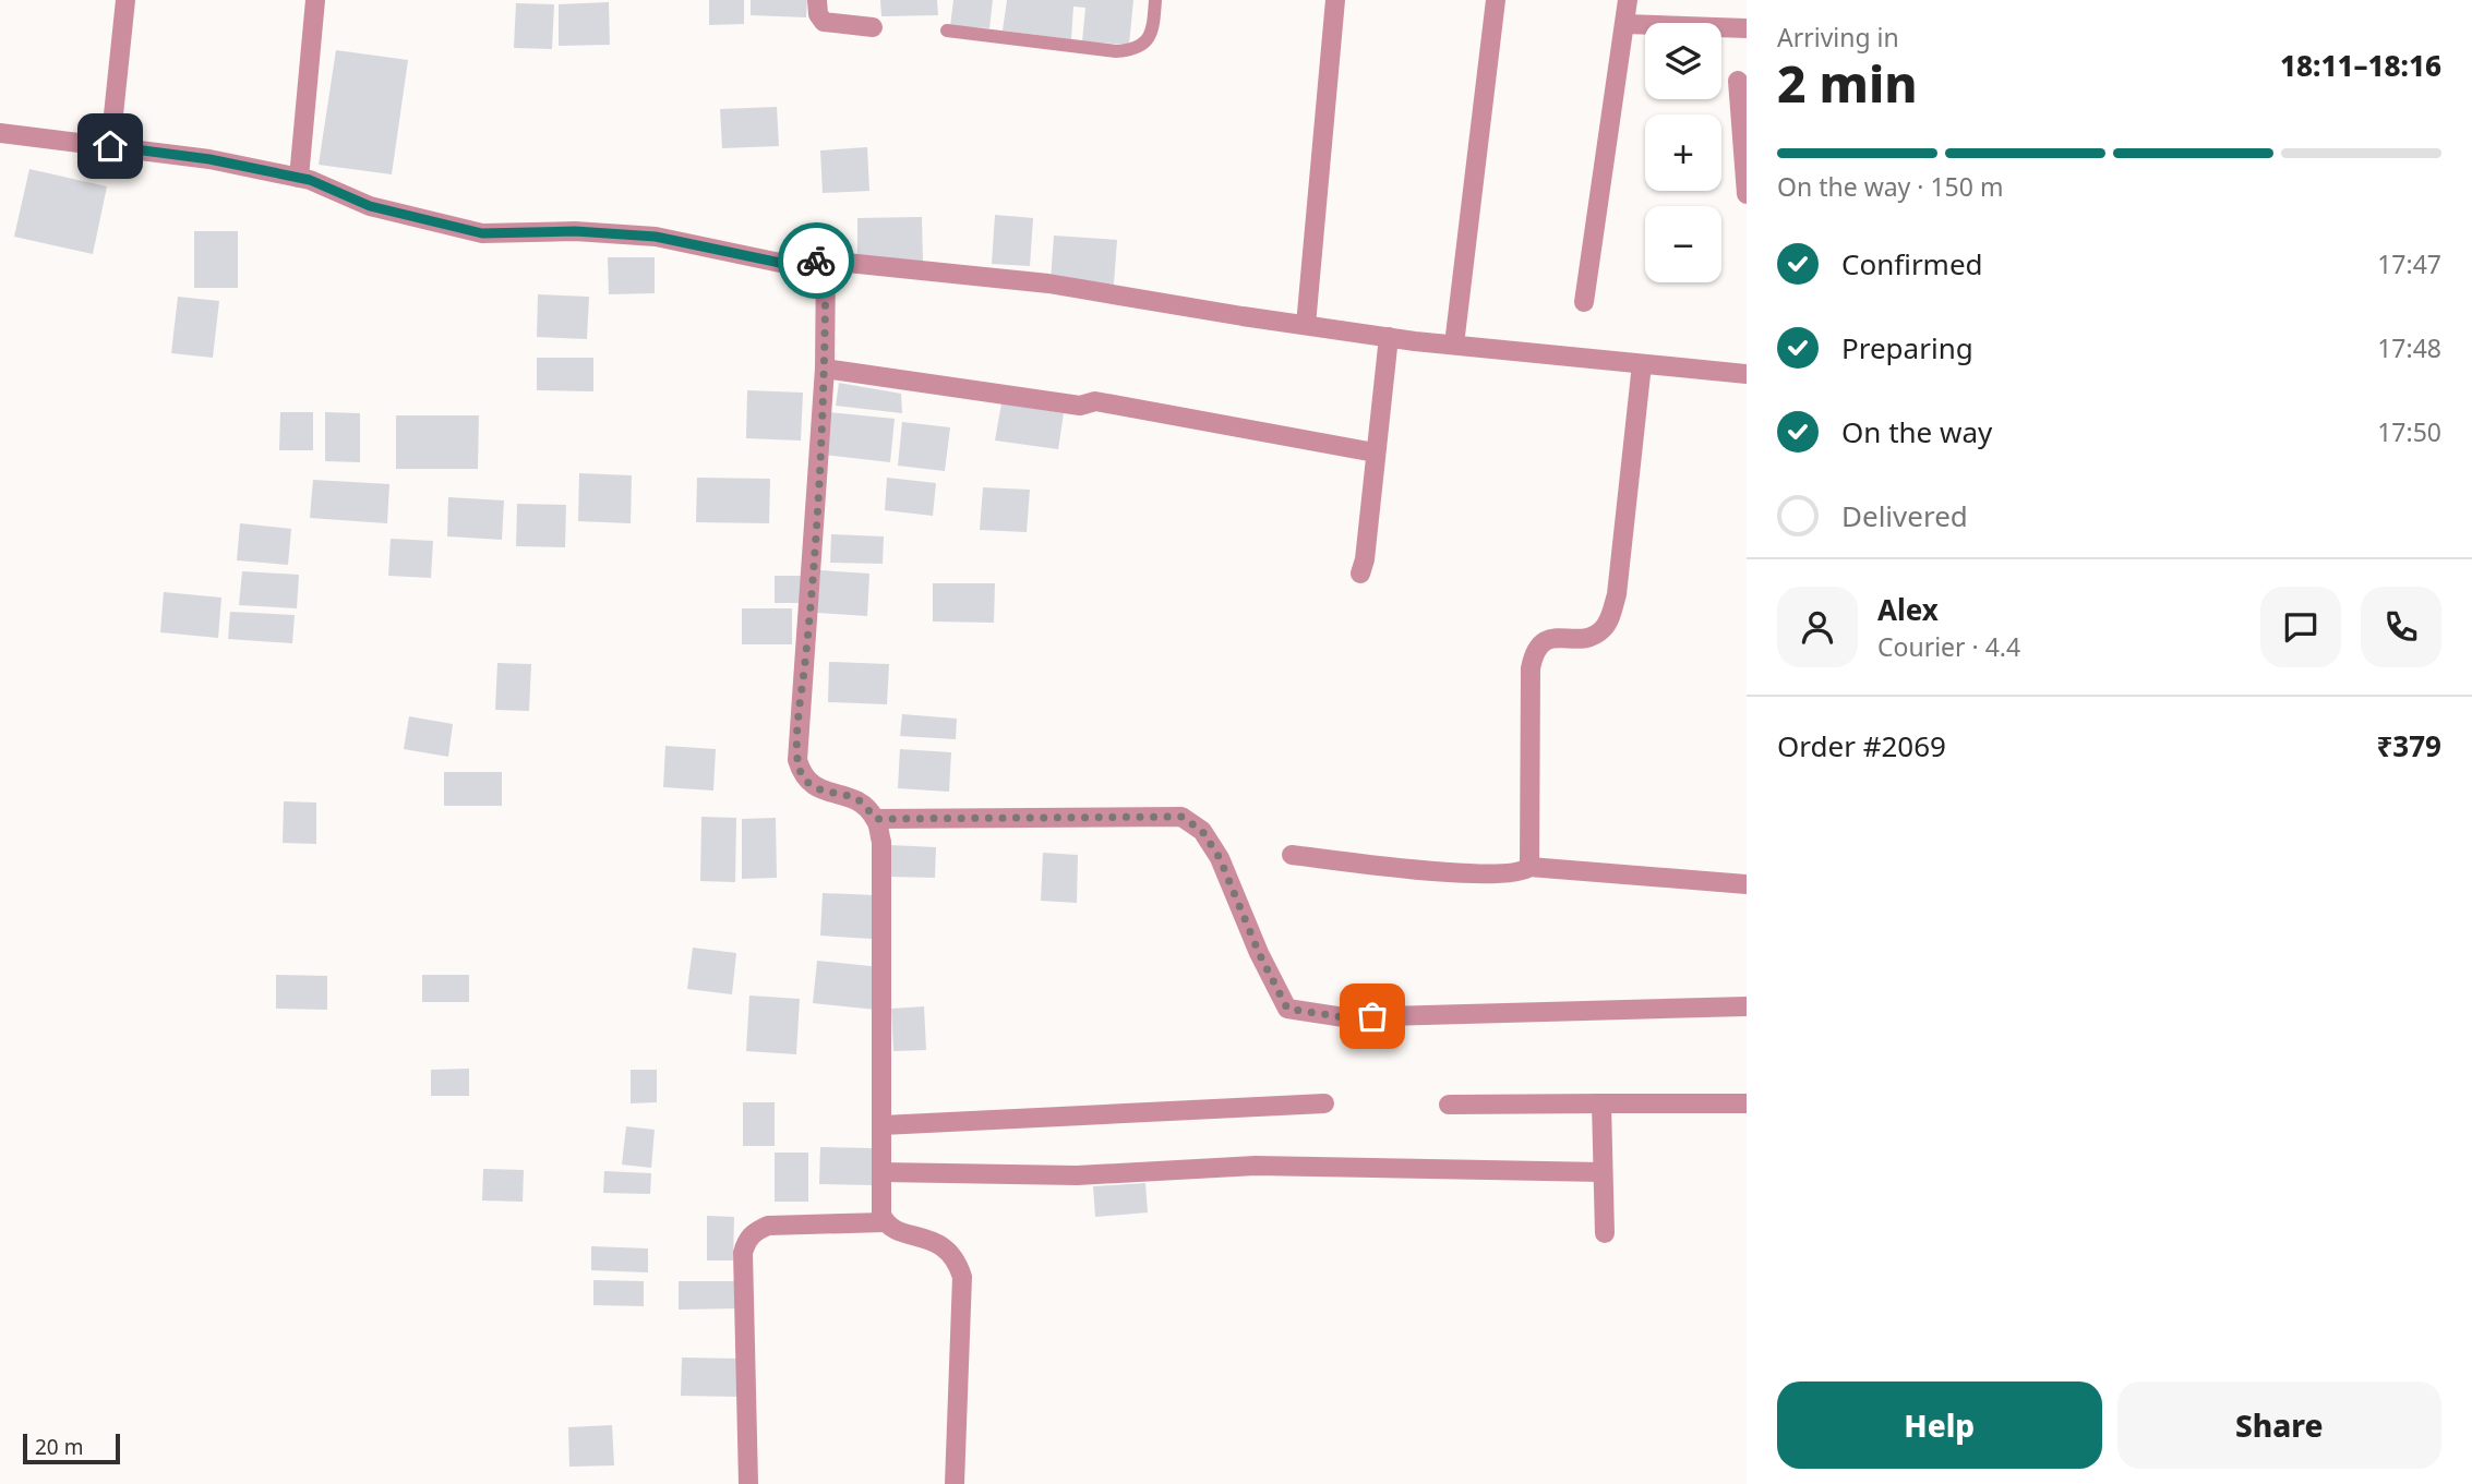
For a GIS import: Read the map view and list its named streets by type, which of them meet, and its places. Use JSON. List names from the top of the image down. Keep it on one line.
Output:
{"scale_bar":"20 m","page":{"heading":["2 min","Arriving in","18:11–18:16"],"panel":["Alex","Courier · 4.4","Order #2069","₹379"],"map_buttons":["+","−"],"bar":"On the way · 150 m","list":[["Confirmed","17:47"],["Preparing","17:48"],["On the way","17:50"],"Delivered"],"buttons":["Help","Share"],"scale":"20 m"}}
